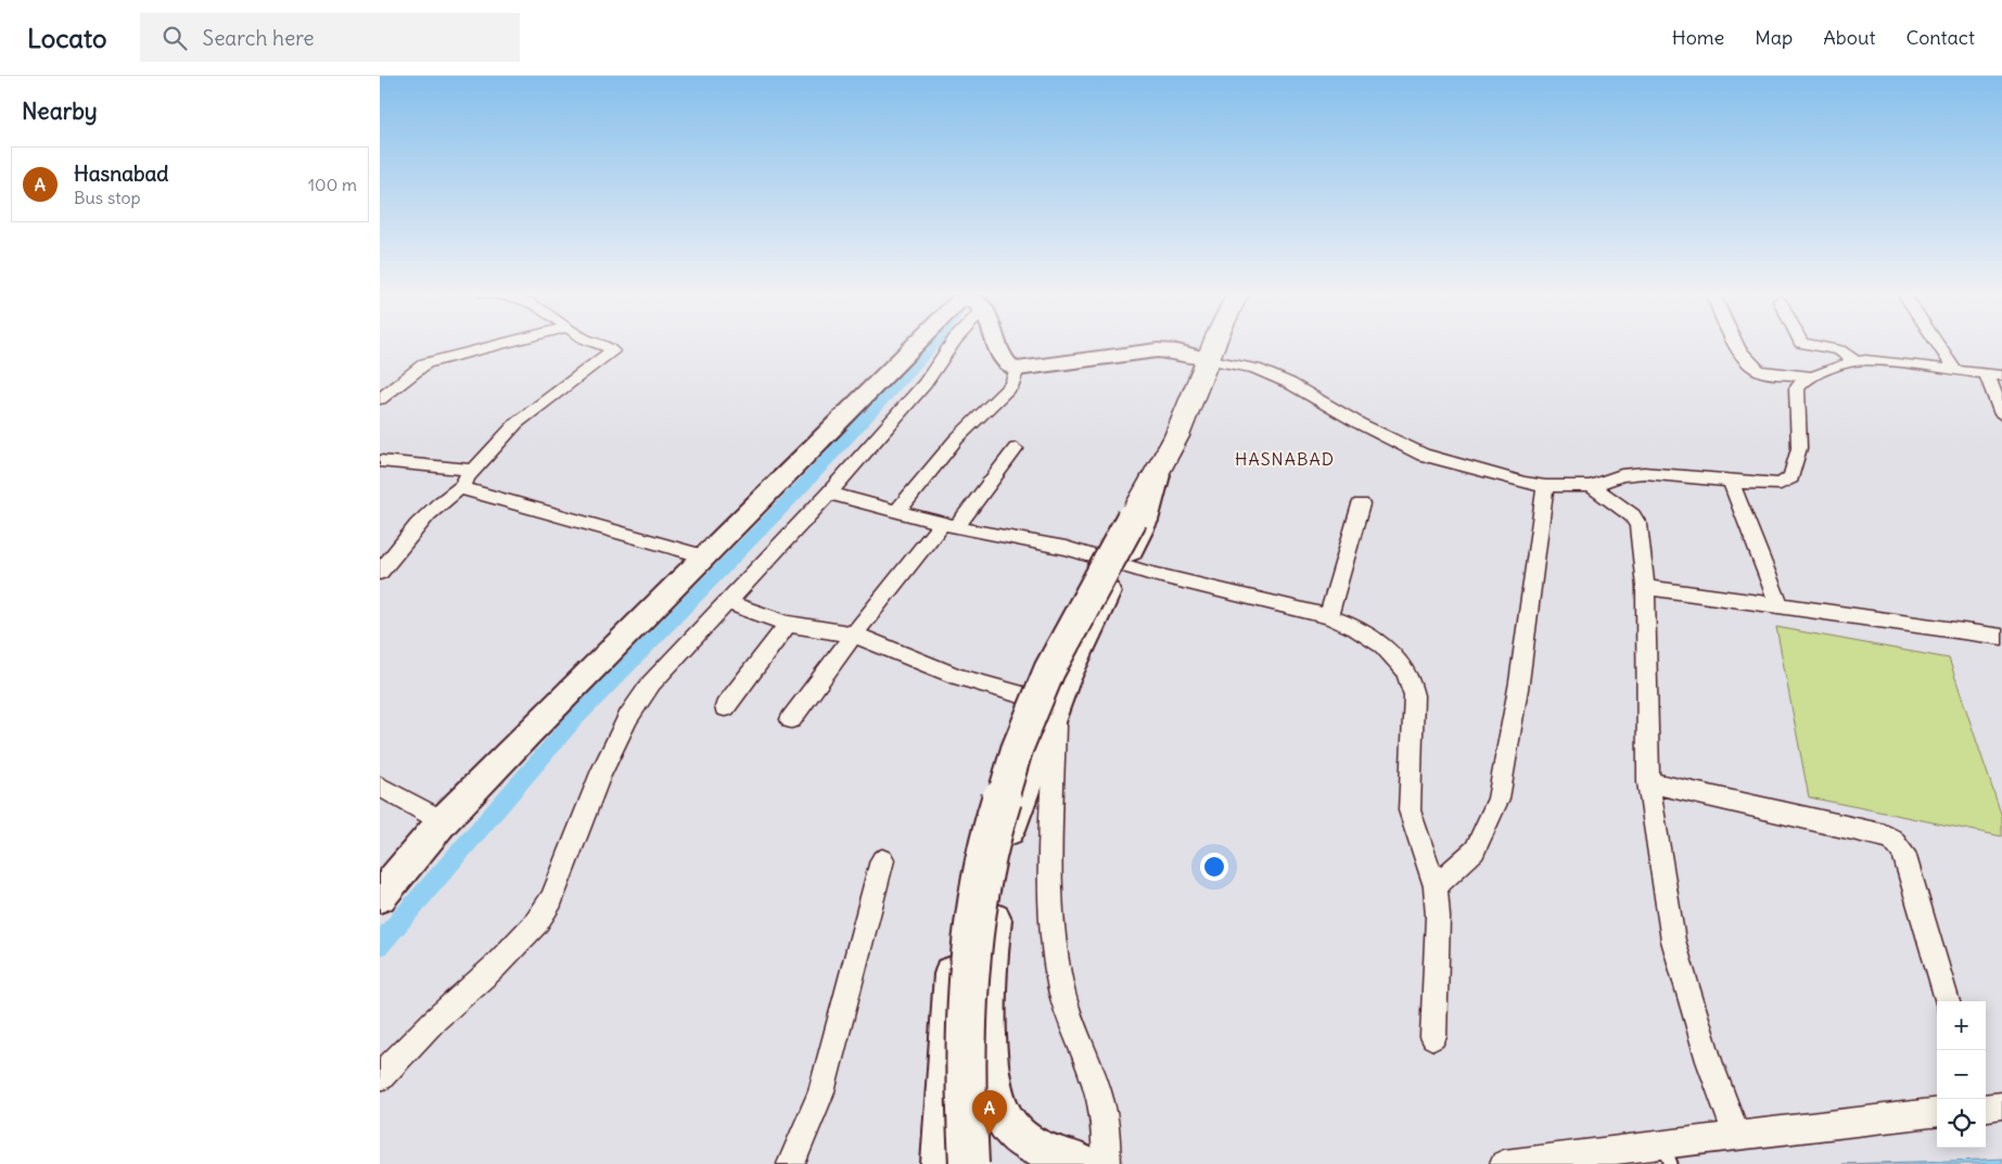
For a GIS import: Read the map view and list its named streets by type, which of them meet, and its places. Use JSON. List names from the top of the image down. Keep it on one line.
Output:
{"districts":["HASNABAD"],"page":{"header":"Locato","search":"Search here","nav":["Home","Map","About","Contact"],"heading":"Nearby","list":[{"mark":"A","name":"Hasnabad","note":"Bus stop","value":"100 m"}],"map_buttons":["+","−"],"pins":"A"}}
